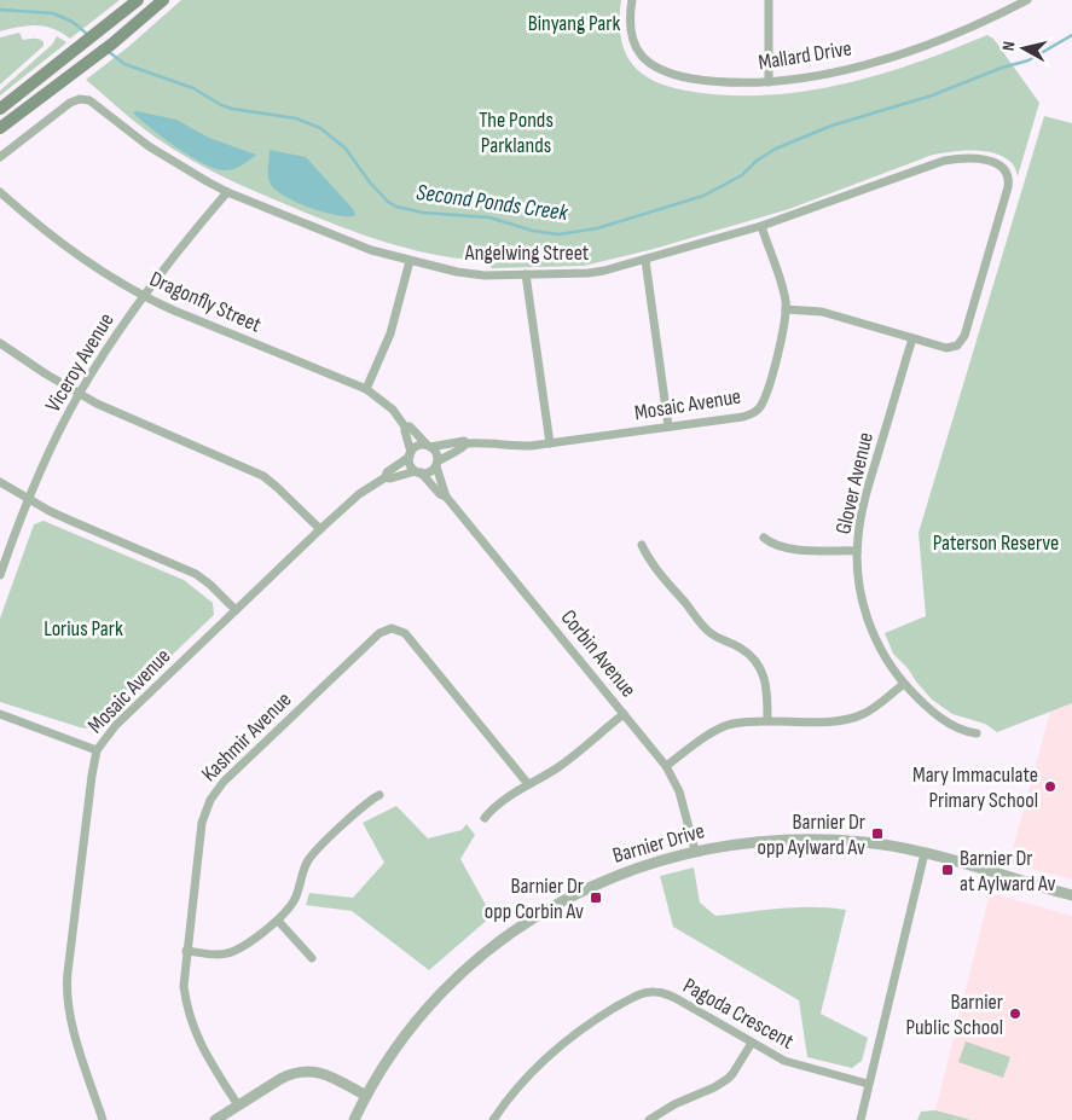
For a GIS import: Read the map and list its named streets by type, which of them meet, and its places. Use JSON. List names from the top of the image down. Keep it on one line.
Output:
{"streets":{"street":["Mallard Drive","Angelwing Street","Dragonfly Street","Viceroy Avenue","Mosaic Avenue","Glover Avenue","Corbin Avenue","Kashmir Avenue","Barnier Drive","Pagoda Crescent"]},"crossings":[["Angelwing Street","Viceroy Avenue"],["Angelwing Street","Mosaic Avenue"],["Angelwing Street","Glover Avenue"],["Dragonfly Street","Viceroy Avenue"],["Dragonfly Street","Mosaic Avenue"],["Dragonfly Street","Corbin Avenue"],["Mosaic Avenue","Corbin Avenue"],["Corbin Avenue","Barnier Drive"]],"water":["Second Ponds Creek"],"parks":["Binyang Park","The Ponds Parklands","Paterson Reserve","Lorius Park"],"places":{"other":["Mary Immaculate Primary School","Barnier Public School"],"transit":["Barnier Dr opp Aylward Av","Barnier Dr at Aylward Av","Barnier Dr opp Corbin Av"]},"north":"left"}
